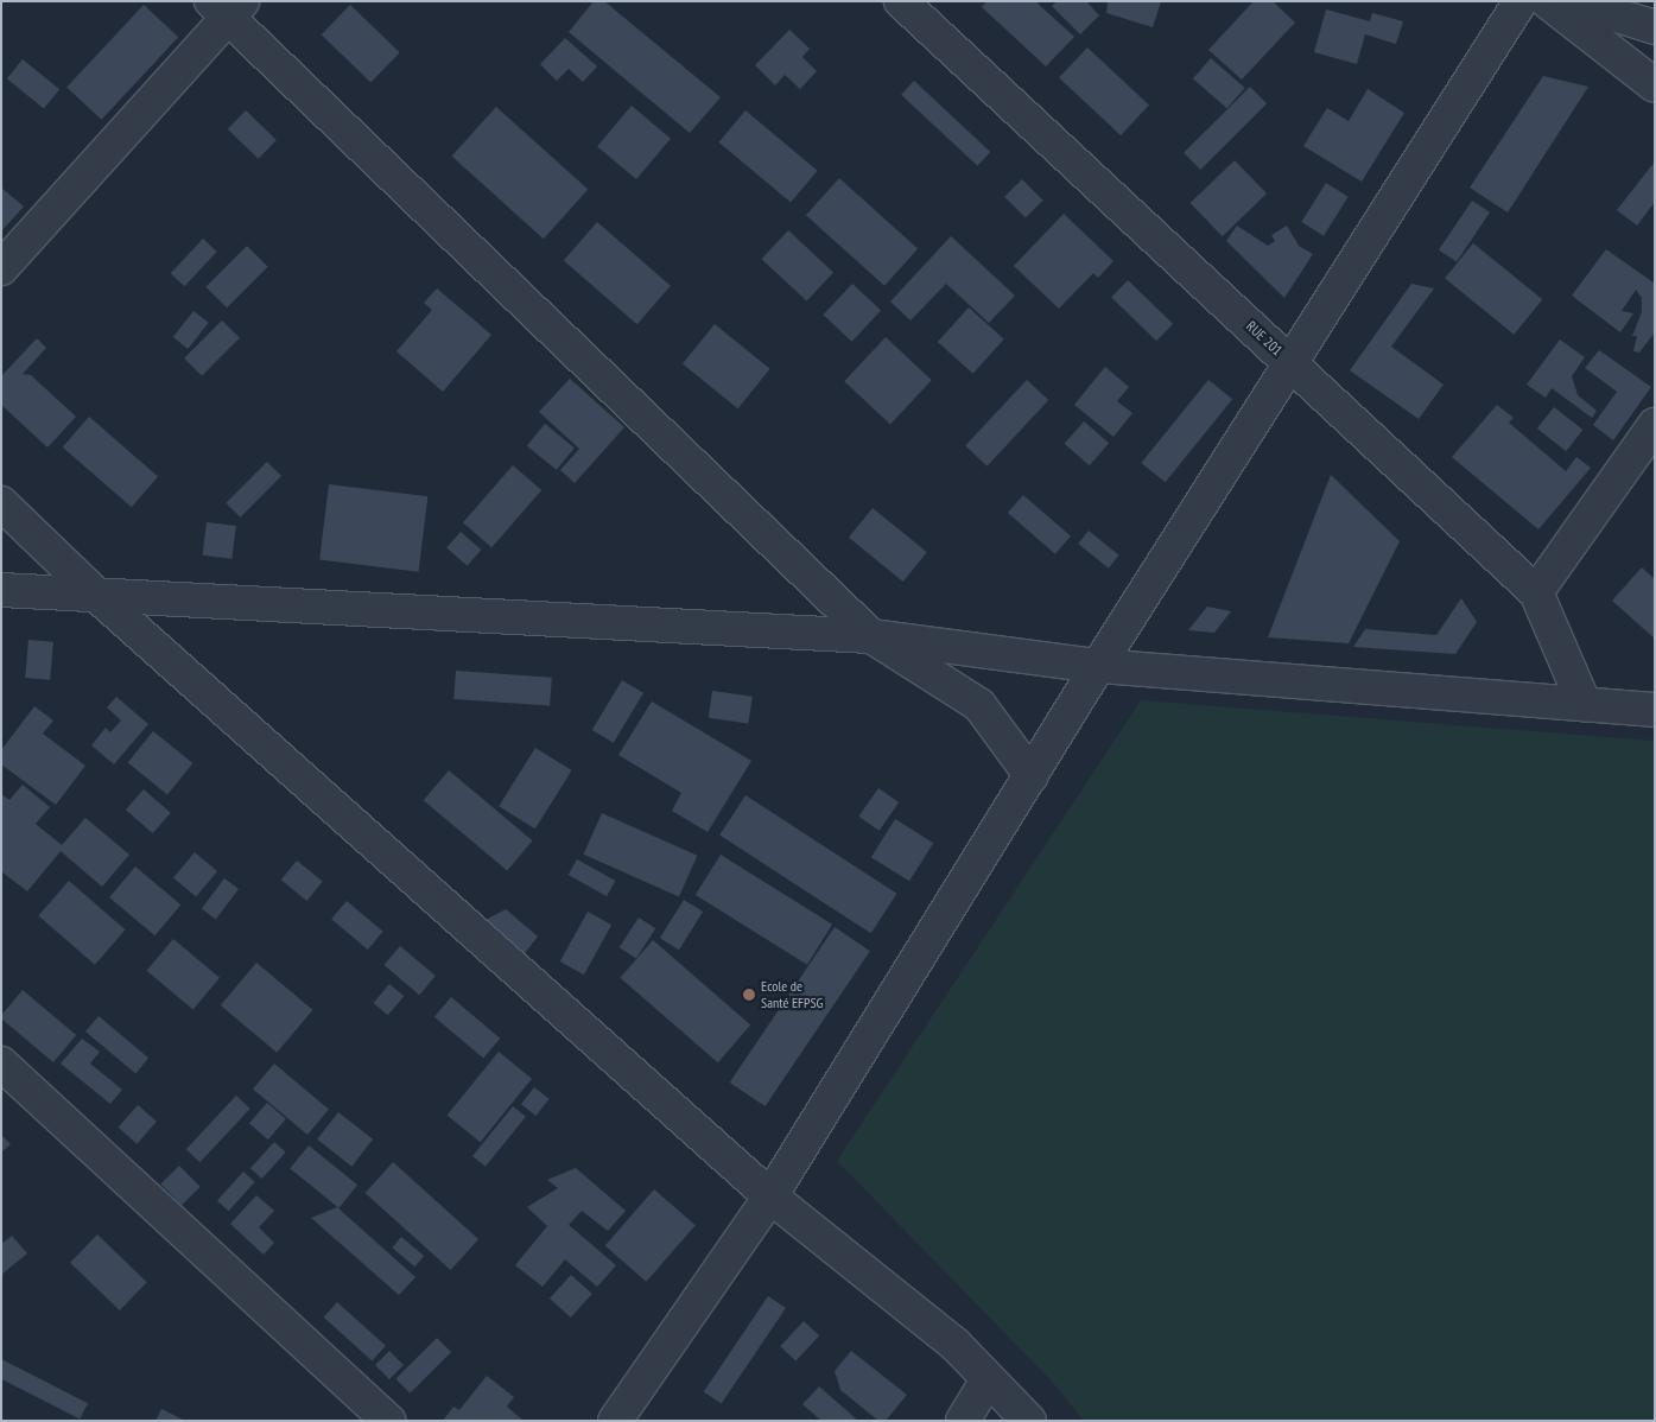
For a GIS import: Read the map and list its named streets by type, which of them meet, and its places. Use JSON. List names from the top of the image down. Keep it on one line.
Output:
{"streets":{"street":["RUE 201"]},"places":["Ecole de Santé EFPSG"]}
